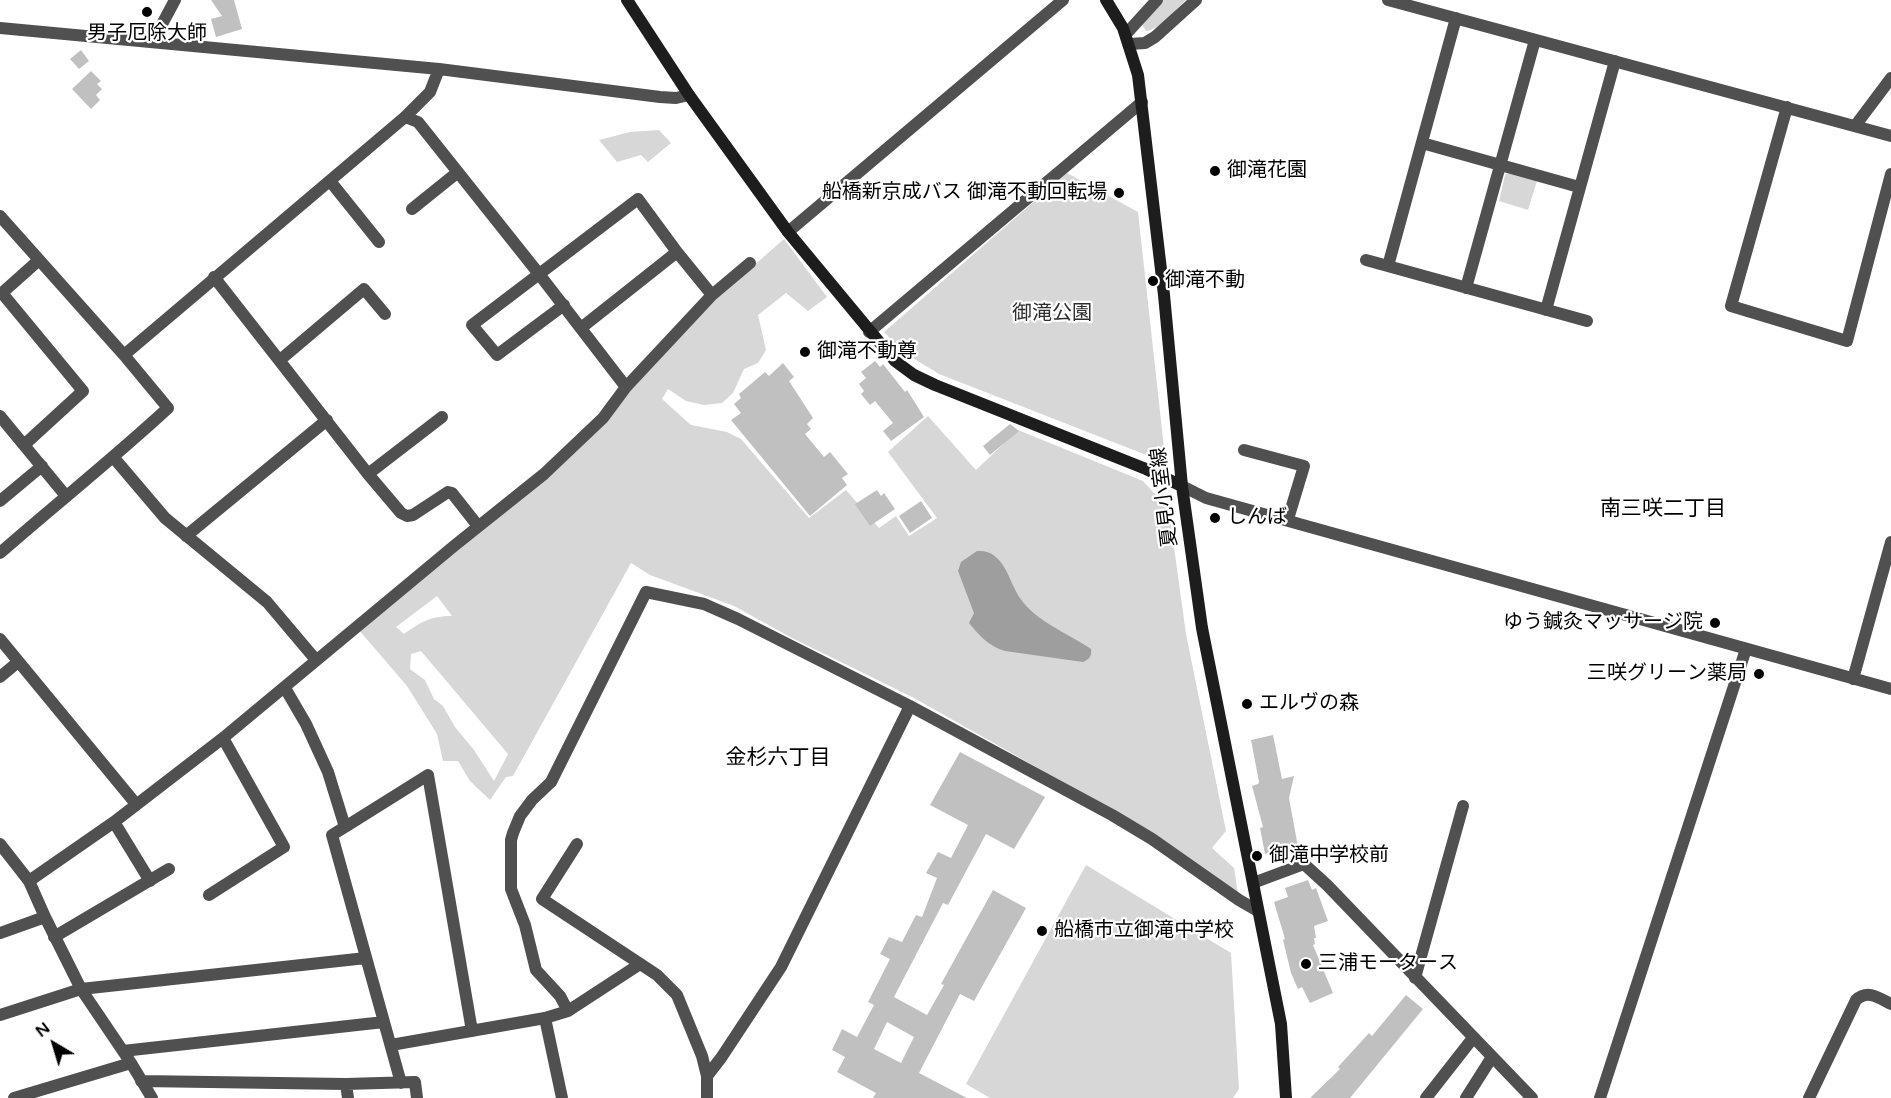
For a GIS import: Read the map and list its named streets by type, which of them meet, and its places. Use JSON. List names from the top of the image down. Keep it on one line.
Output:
{"streets":{"main road":["夏見小室線"]},"districts":["南三咲二丁目","金杉六丁目"],"parks":["御滝公園"],"places":["男子厄除大師","御滝花園","船橋新京成バス 御滝不動回転場","御滝不動","御滝不動尊","しんば","ゆう鍼灸マッサージ院","三咲グリーン薬局","エルヴの森","御滝中学校前","船橋市立御滝中学校","三浦モータース"],"north":"top left"}
